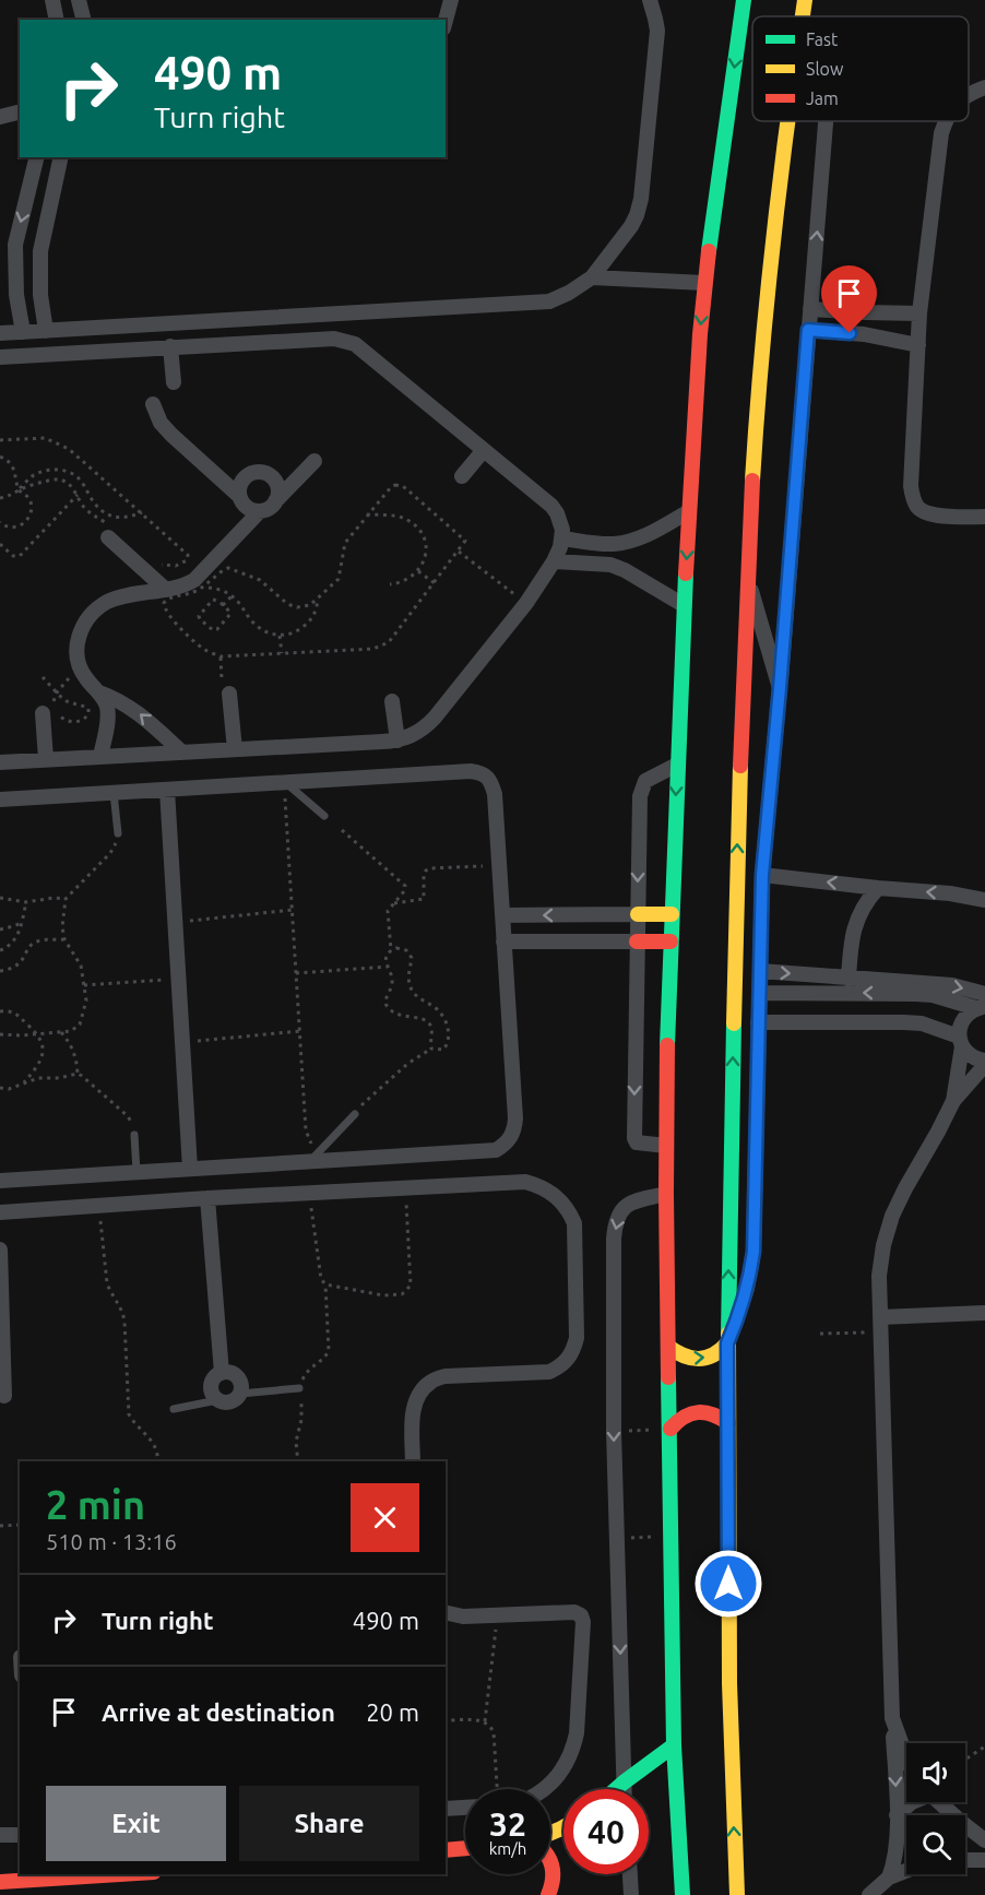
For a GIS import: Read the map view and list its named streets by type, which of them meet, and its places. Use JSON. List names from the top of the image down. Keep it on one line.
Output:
{"legend":["Fast","Slow","Jam"],"page":{"turn":["490 m","Turn right"],"heading":["2 min","510 m · 13:16"],"list":[{"name":"Turn right","value":"490 m"},{"name":"Arrive at destination","value":"20 m"}],"buttons":["Exit","Share"],"speed":"32 km/h","limit":"40"}}
